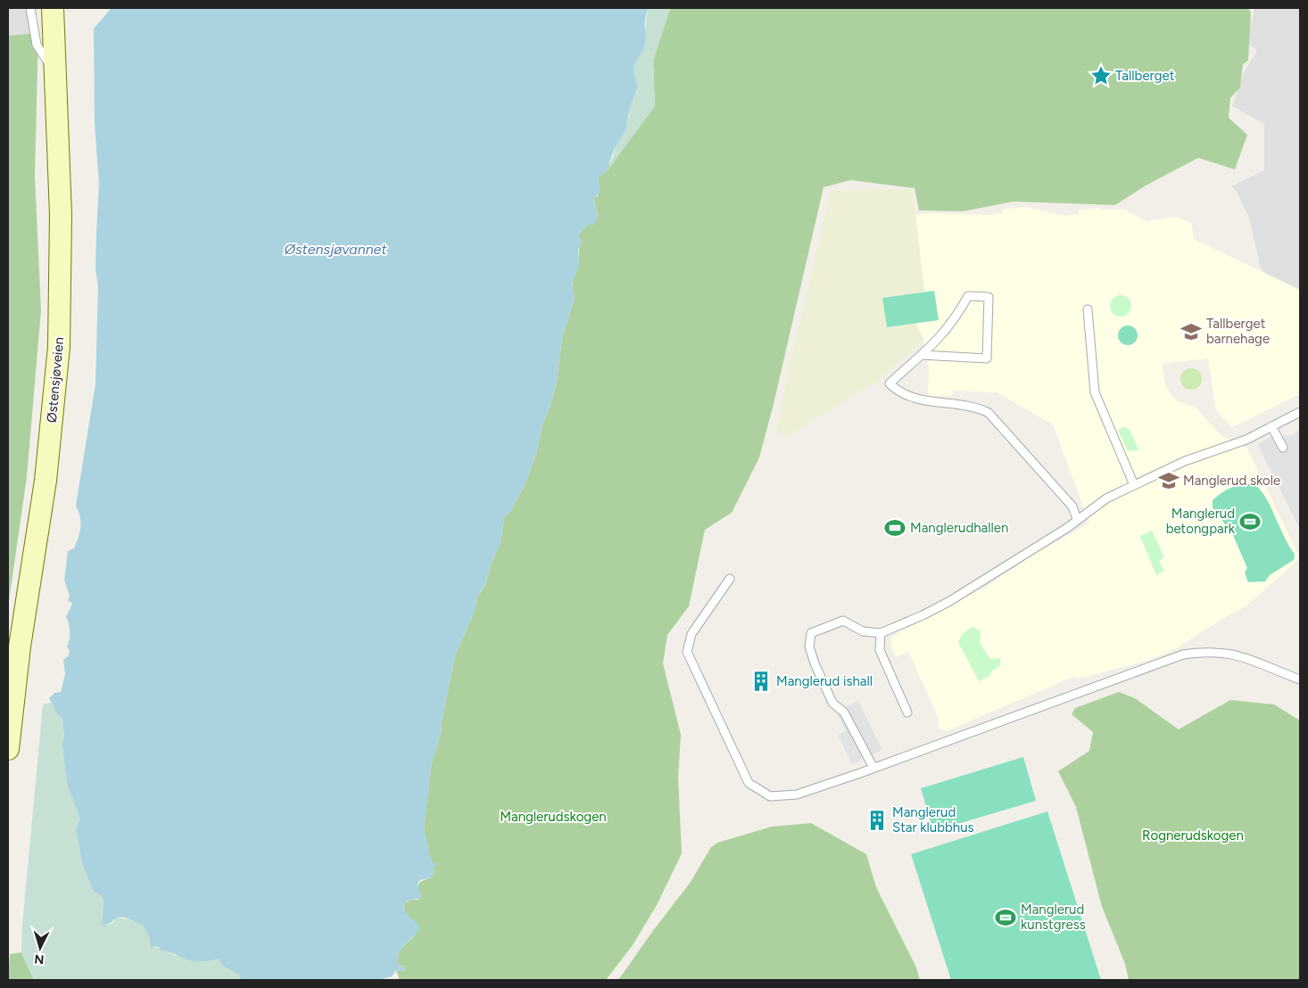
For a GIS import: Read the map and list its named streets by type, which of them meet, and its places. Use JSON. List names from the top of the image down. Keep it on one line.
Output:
{"streets":{"main road":["Østensjøveien"]},"water":["Østensjøvannet"],"parks":["Manglerudskogen","Rognerudskogen"],"places":{"place":["Tallberget"],"school or university":["Tallberget barnehage","Manglerud skole"],"sports":["Manglerud betongpark","Manglerudhallen","Manglerud kunstgress"],"building":["Manglerud ishall","Manglerud Star klubbhus"]},"north":"bottom"}
